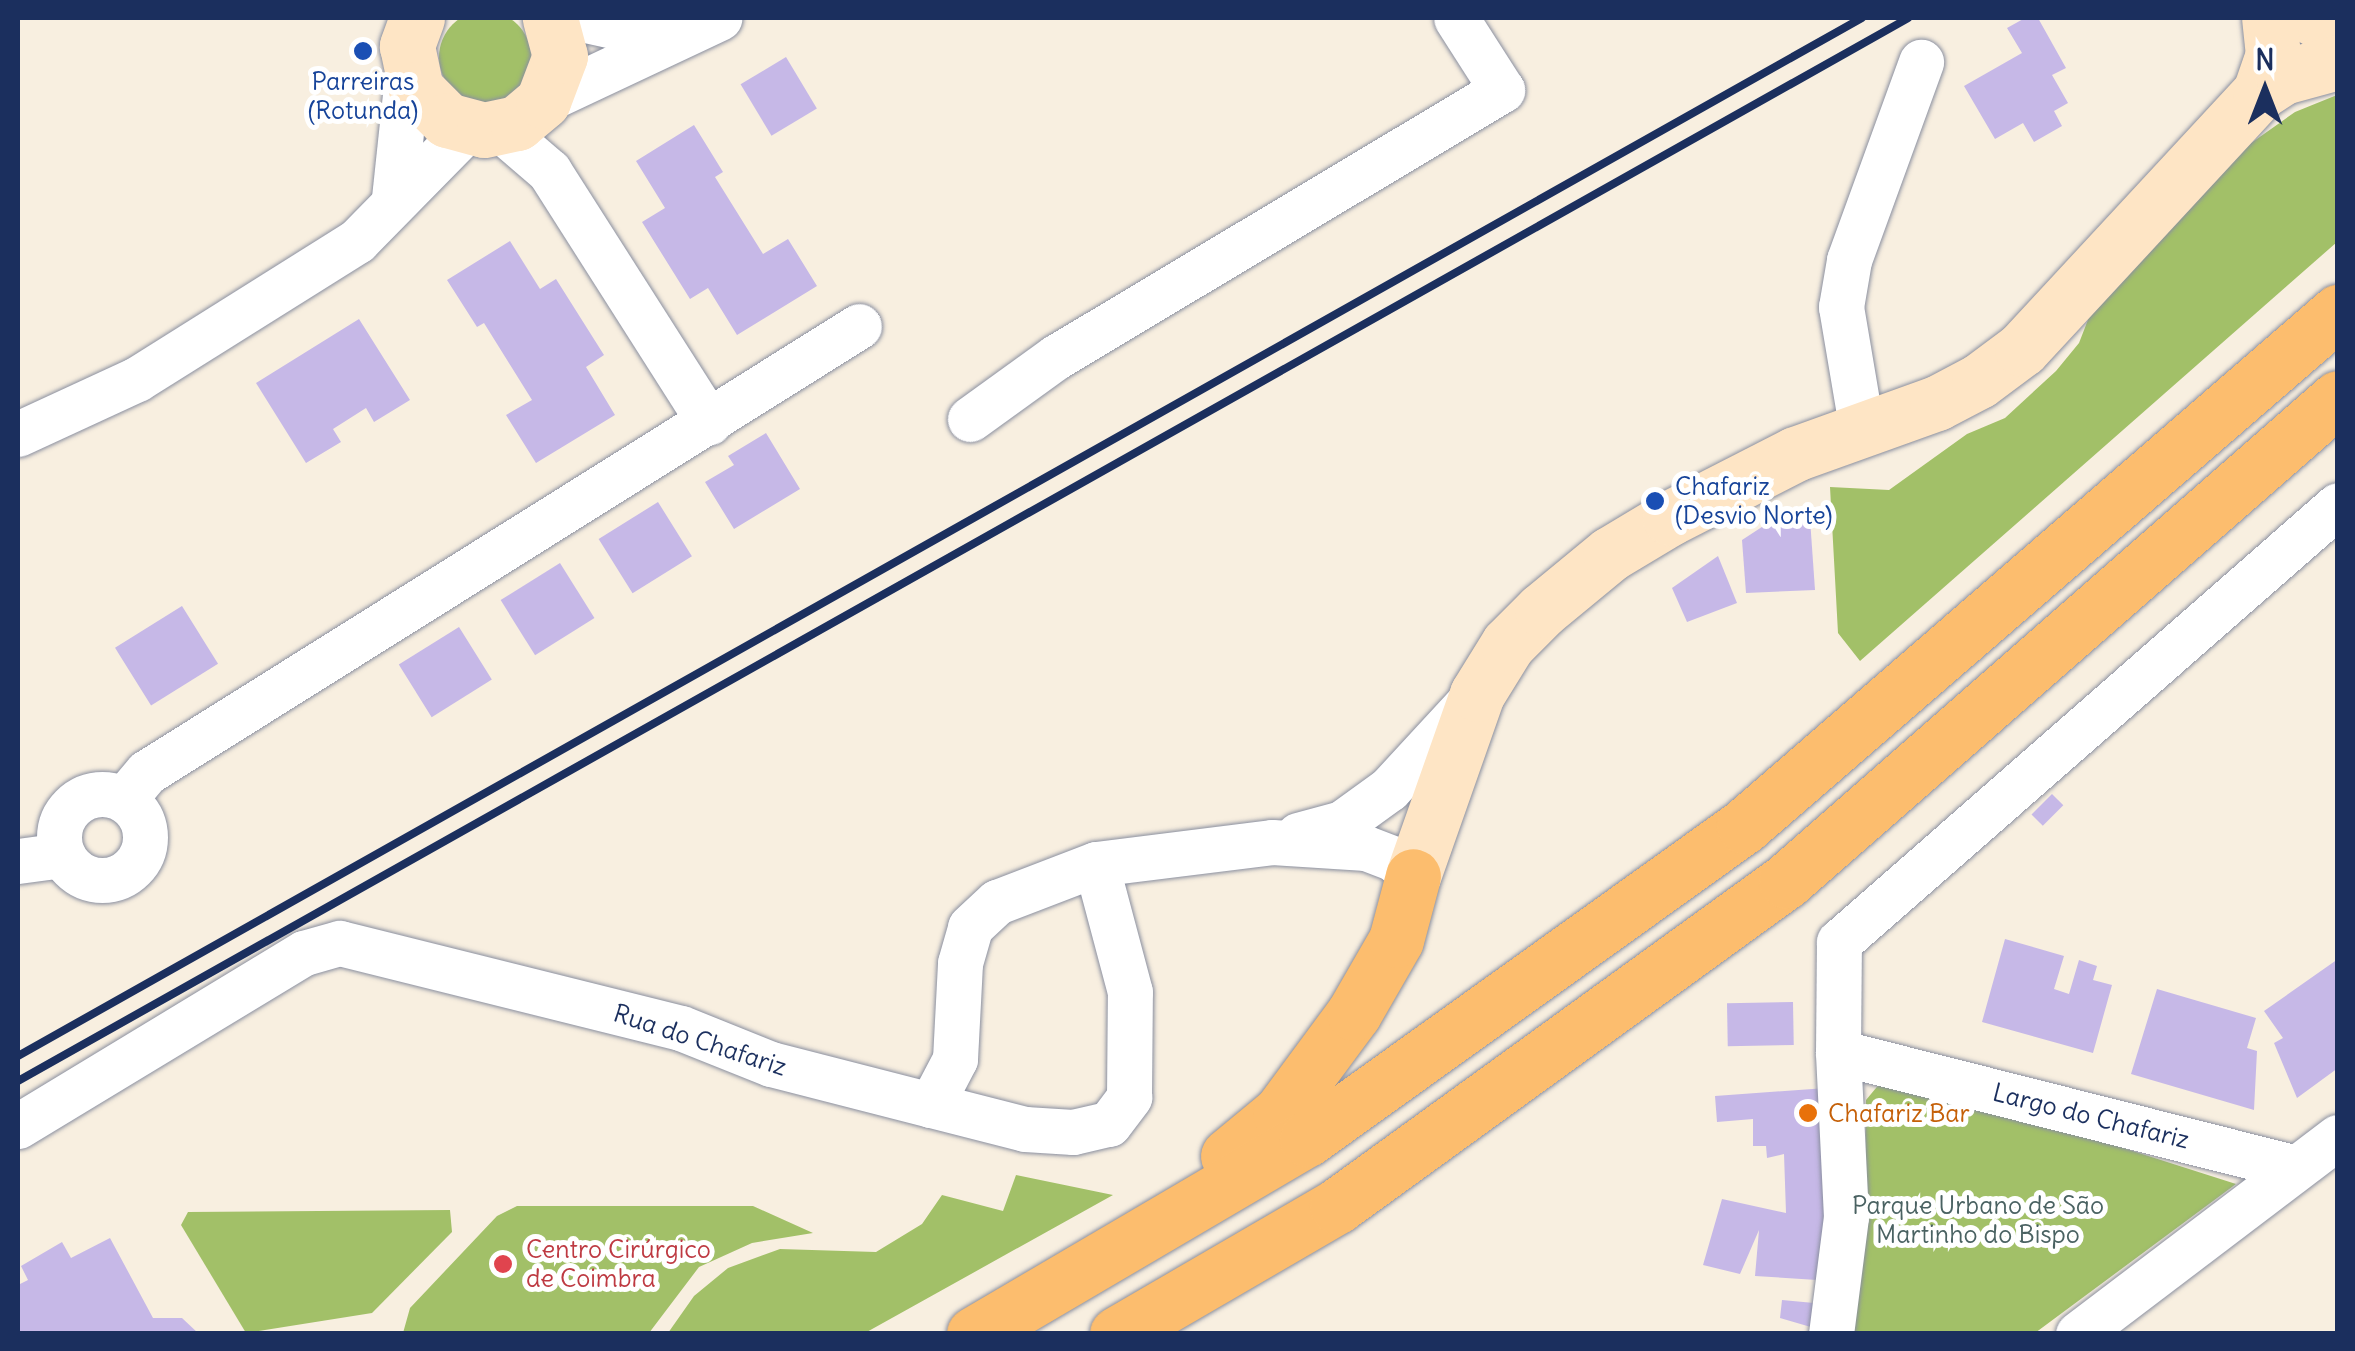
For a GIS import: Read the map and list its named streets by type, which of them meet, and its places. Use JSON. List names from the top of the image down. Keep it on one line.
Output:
{"streets":{"street":["Rua do Chafariz","Largo do Chafariz"]},"parks":["Parque Urbano de São Martinho do Bispo"],"places":["Parreiras (Rotunda)","Chafariz (Desvio Norte)","Chafariz Bar","Centro Cirúrgico de Coimbra"],"north":"top"}
